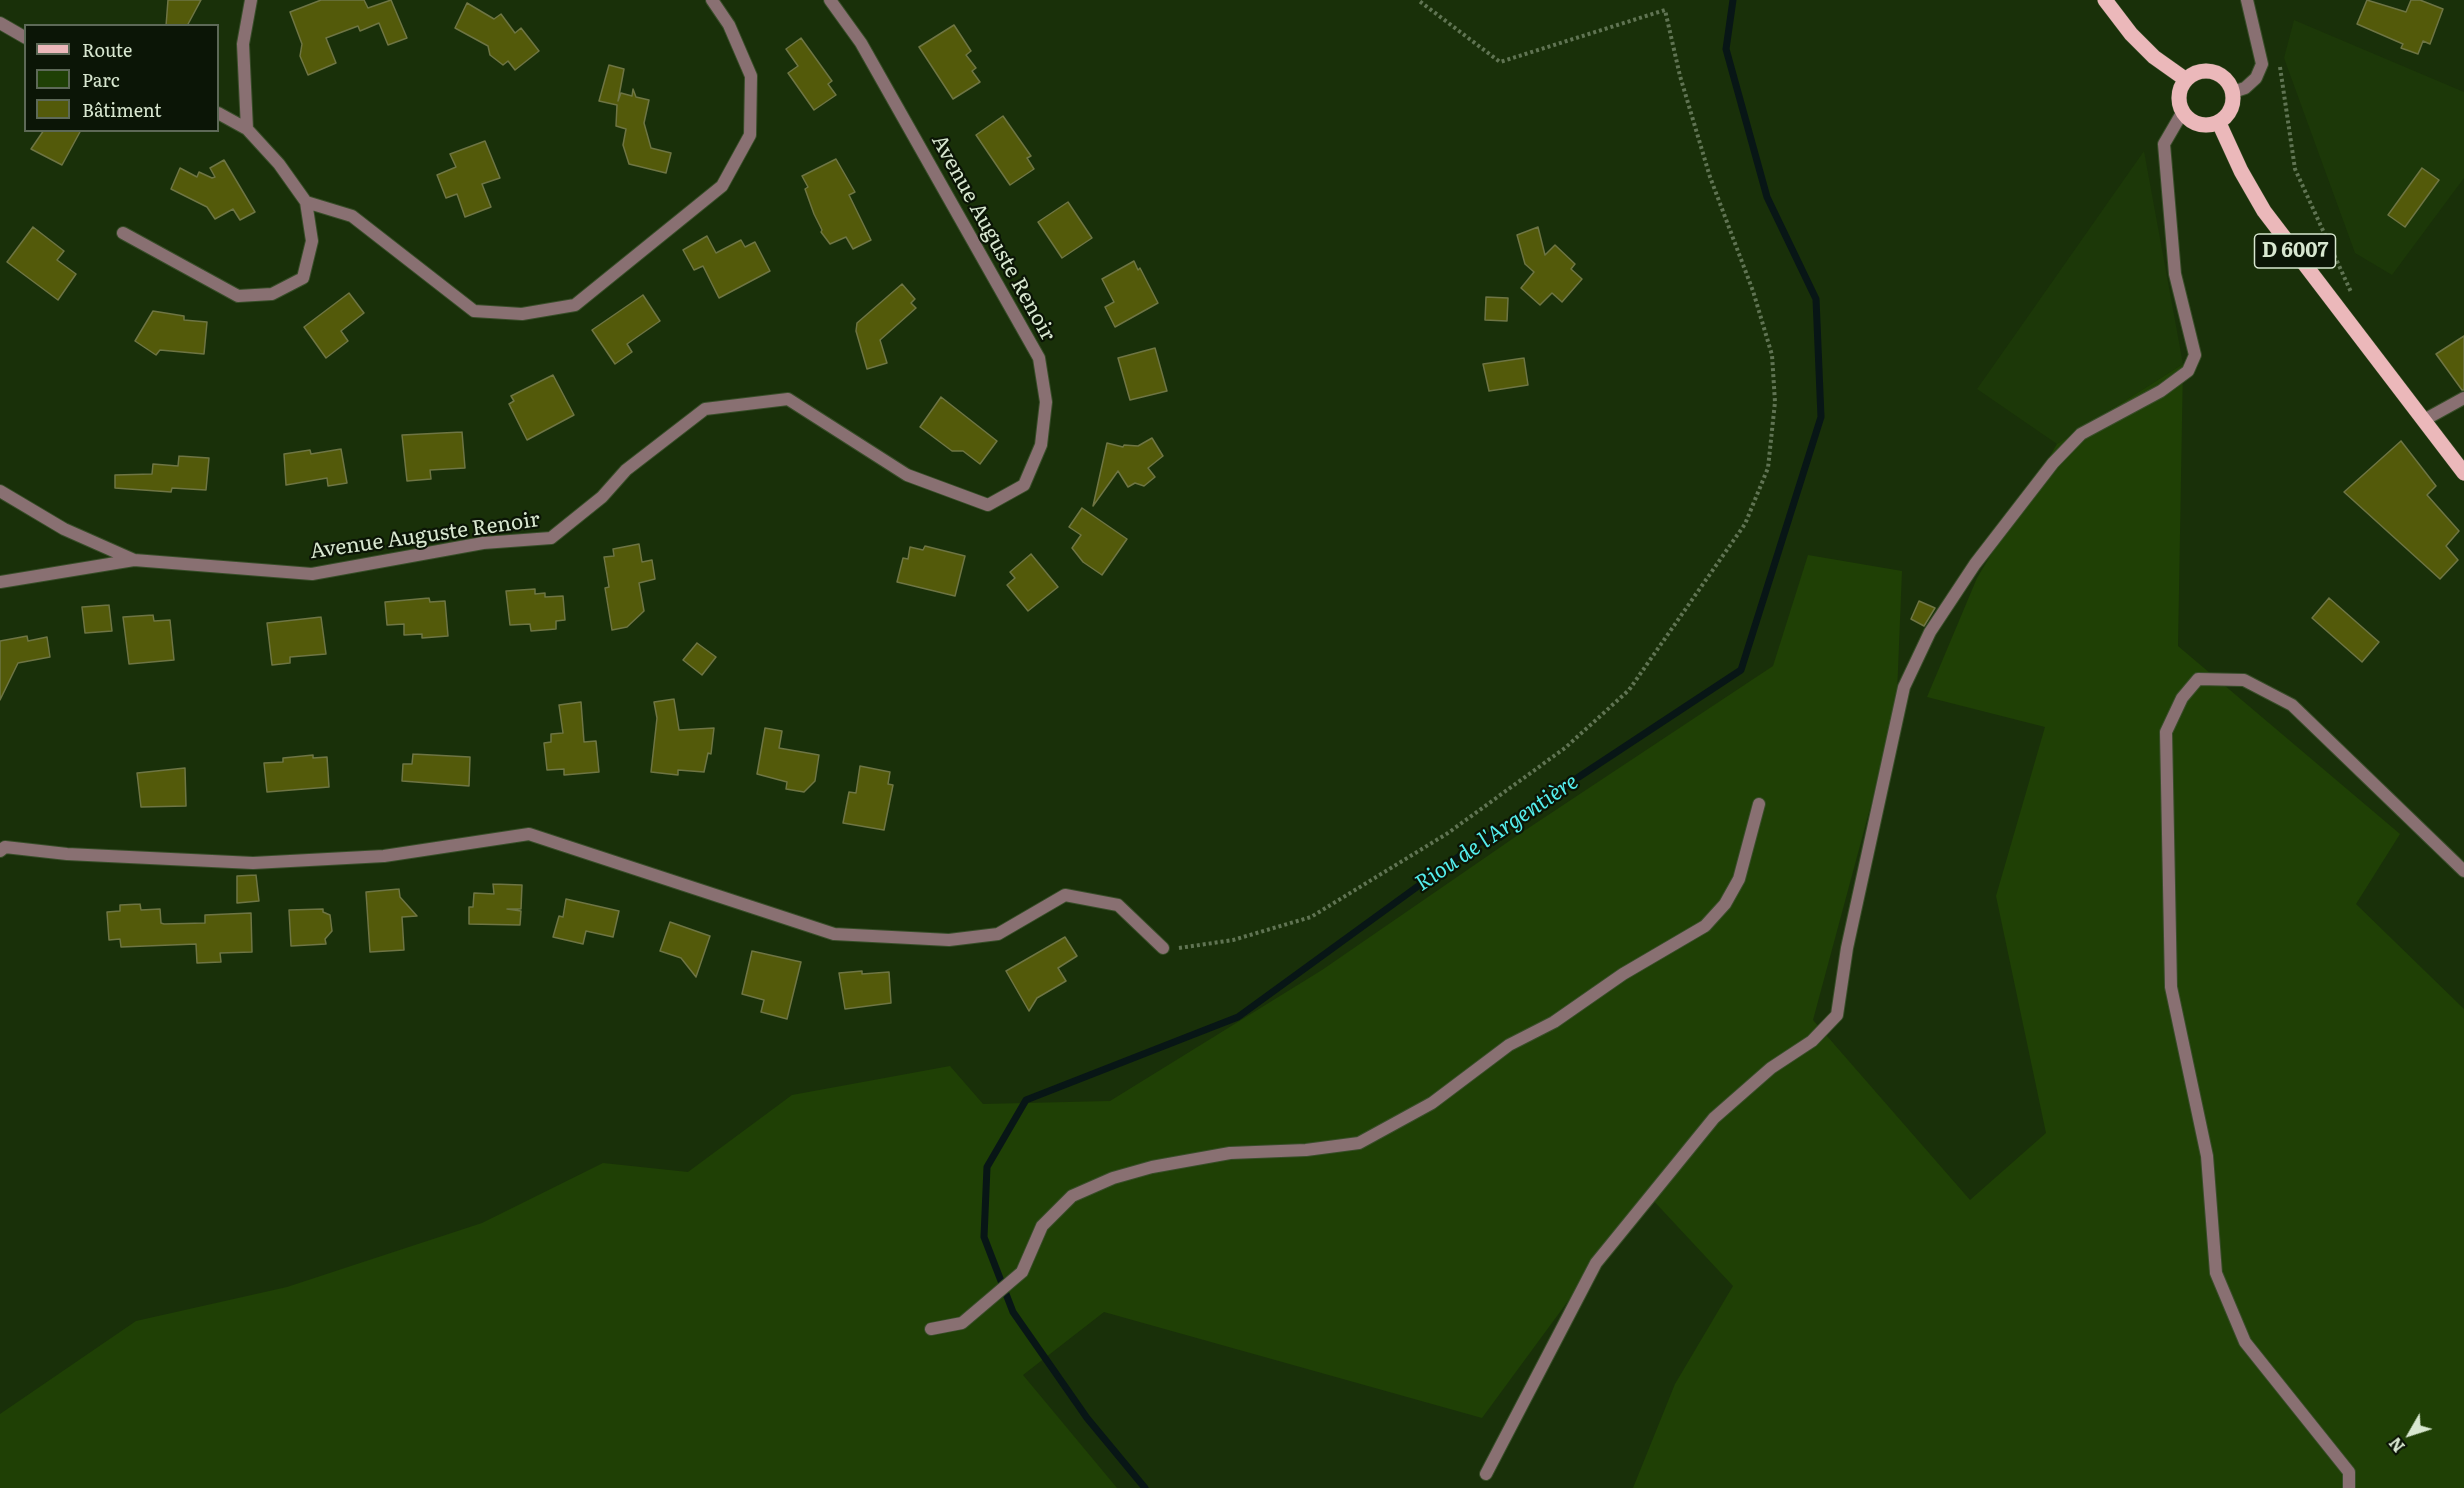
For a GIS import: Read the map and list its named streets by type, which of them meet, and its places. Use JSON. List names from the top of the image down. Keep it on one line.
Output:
{"streets":{"main road":["D 6007"],"street":["Avenue Auguste Renoir"]},"water":["Riou de l'Argentière"],"legend":["Route","Parc","Bâtiment"],"north":"bottom left"}
